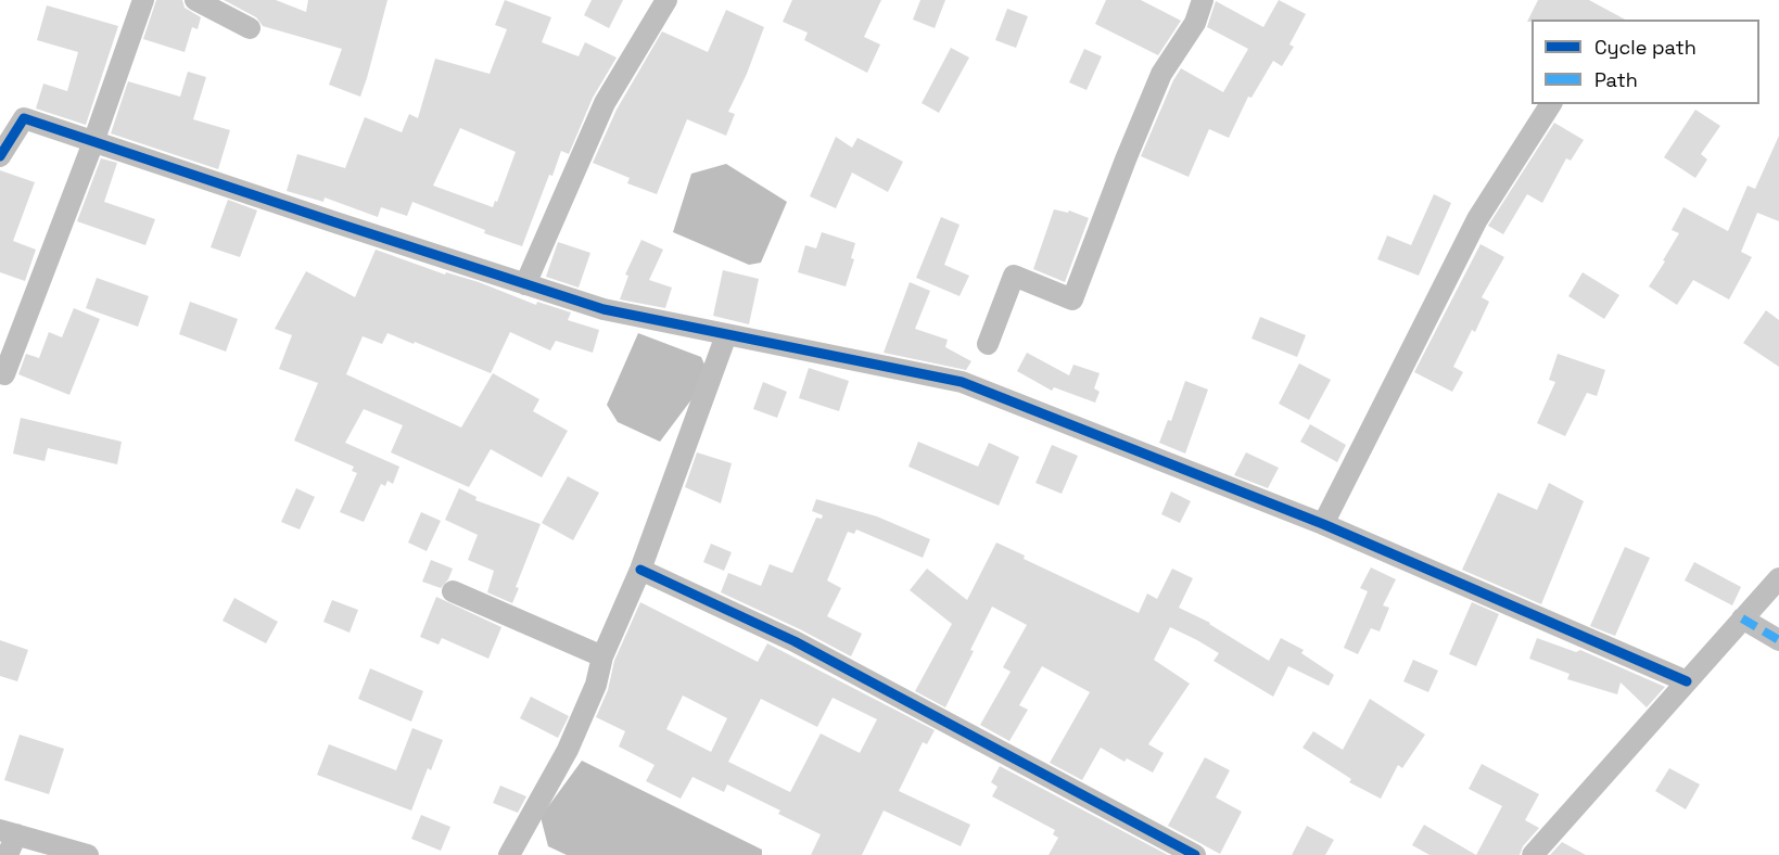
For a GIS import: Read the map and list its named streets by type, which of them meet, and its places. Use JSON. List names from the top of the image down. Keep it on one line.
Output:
{"legend":["Cycle path","Path"]}
